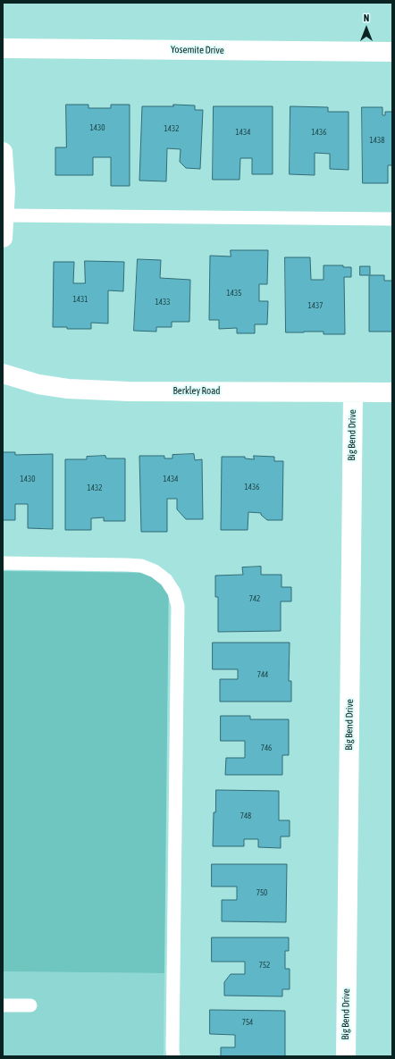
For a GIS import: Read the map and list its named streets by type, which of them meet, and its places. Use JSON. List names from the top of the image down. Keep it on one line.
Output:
{"streets":{"street":["Yosemite Drive","Berkley Road","Big Bend Drive"]},"crossings":[["Berkley Road","Big Bend Drive"]],"house_numbers":["1430","1432","1434","1436","1438","1435","1431","1433","1437","1430","1434","1436","1432","742","744","746","748","750","752","754"],"north":"top"}
